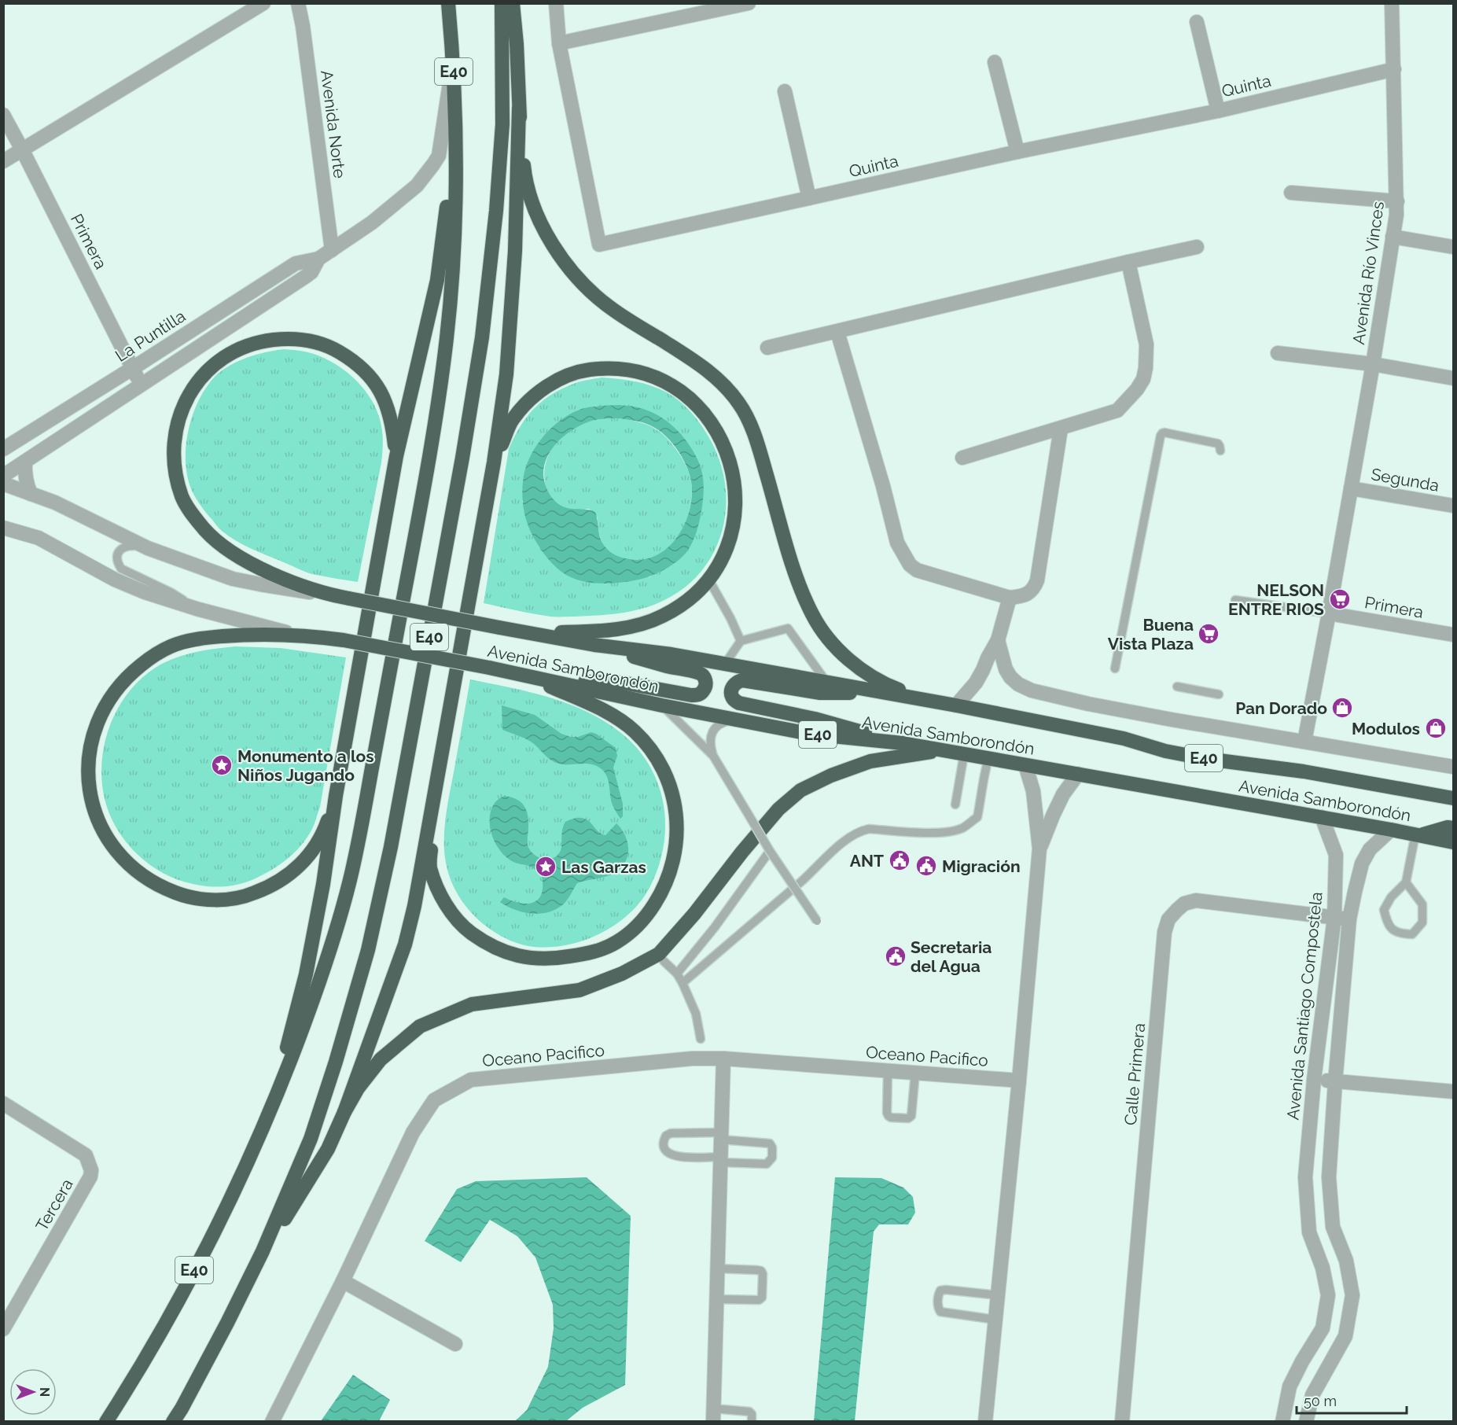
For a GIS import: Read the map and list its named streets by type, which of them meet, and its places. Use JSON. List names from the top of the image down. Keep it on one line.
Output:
{"streets":{"highway":["E40","Avenida Samborondón"],"street":["Quinta","Avenida Norte","Primera","Avenida Río Vinces","La Puntilla","Segunda","Avenida Santiago Compostela","Oceano Pacifico","Calle Primera","Tercera"]},"crossings":[["E40","La Puntilla"],["Quinta","Avenida Río Vinces"],["Avenida Norte","La Puntilla"],["Primera","Avenida Río Vinces"],["Primera","La Puntilla"],["Avenida Río Vinces","Segunda"],["Avenida Samborondón","Avenida Santiago Compostela"],["Avenida Santiago Compostela","Calle Primera"]],"places":{"supermarket":["NELSON ENTRE RIOS","Buena Vista Plaza"],"shop":["Pan Dorado","Modulos"],"place":["Monumento a los Niños Jugando","Las Garzas"],"public building":["ANT","Migración","Secretaria del Agua"]},"scale_bar":"50 m","north":"right"}
